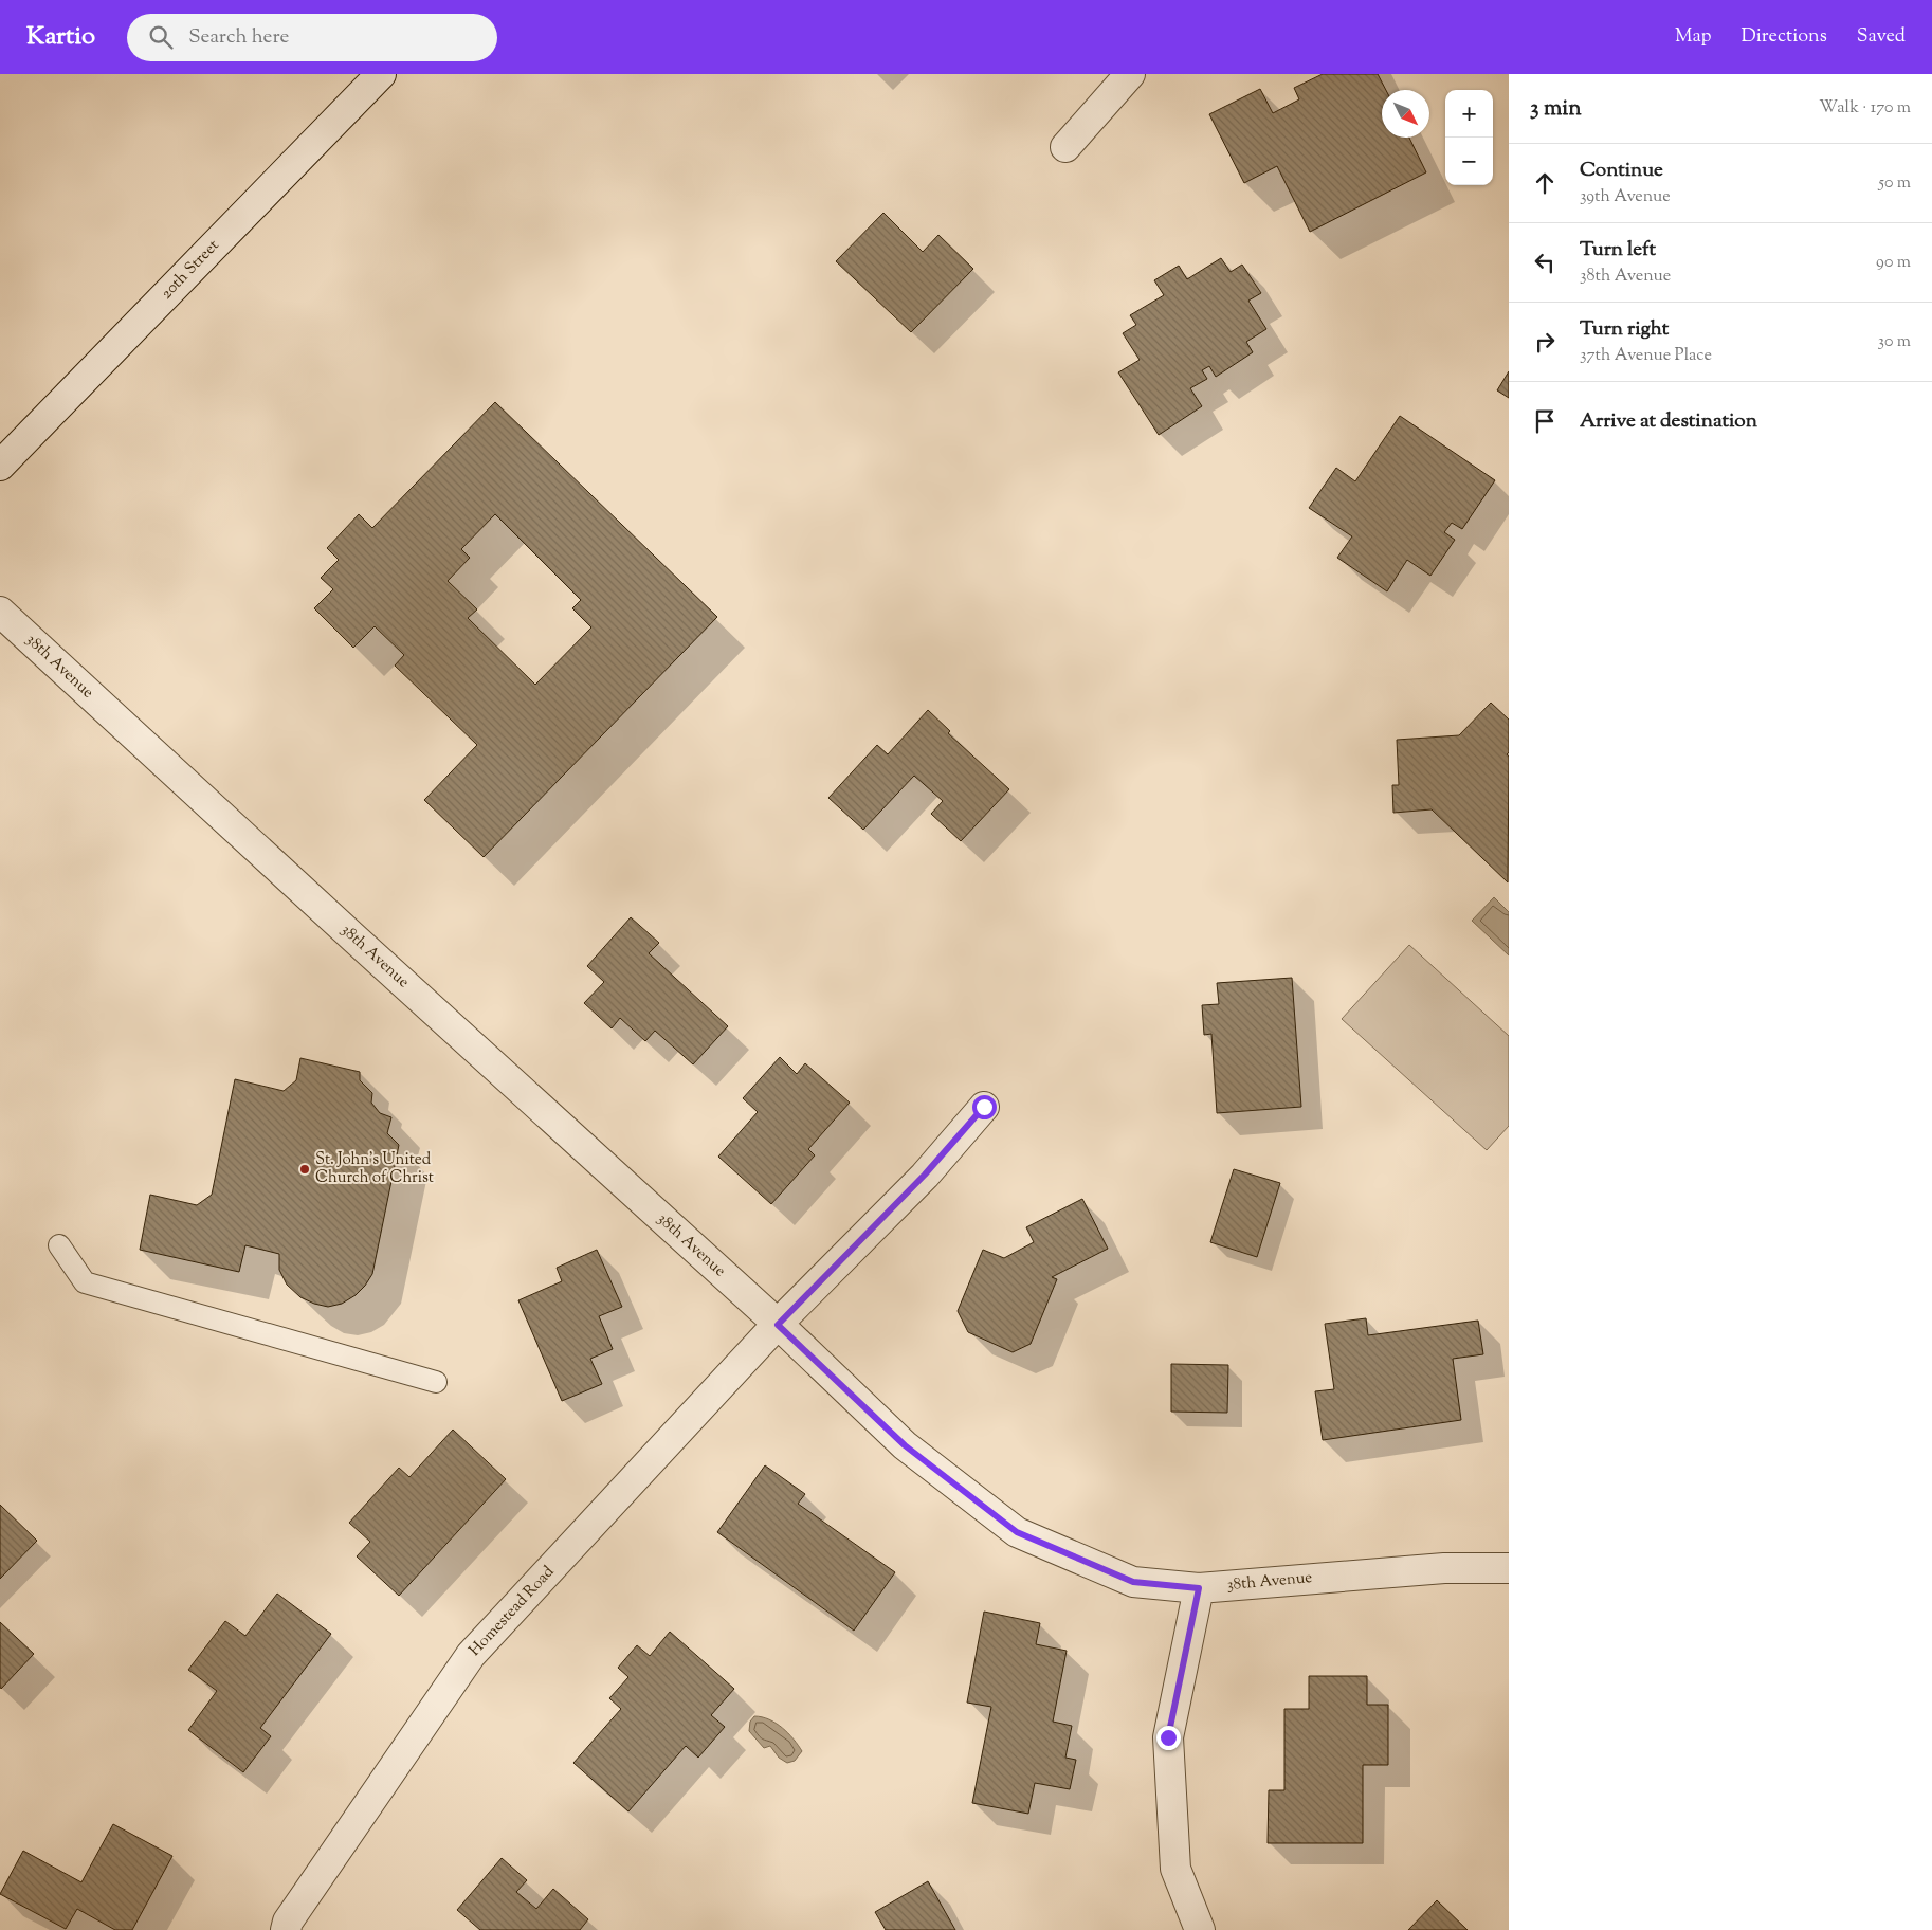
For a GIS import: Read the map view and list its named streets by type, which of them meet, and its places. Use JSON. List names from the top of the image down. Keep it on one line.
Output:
{"streets":{"street":["20th Street","38th Avenue","Homestead Road"]},"crossings":[["38th Avenue","Homestead Road"]],"places":["St. John's United Church of Christ"],"north":"bottom right","page":{"header":"Kartio","search":"Search here","nav":["Map","Directions","Saved"],"heading":["3 min","Walk · 170 m"],"map_buttons":["+","−"],"list":[["Continue","39th Avenue","50 m"],["Turn left","38th Avenue","90 m"],["Turn right","37th Avenue Place","30 m"],"Arrive at destination"]}}
